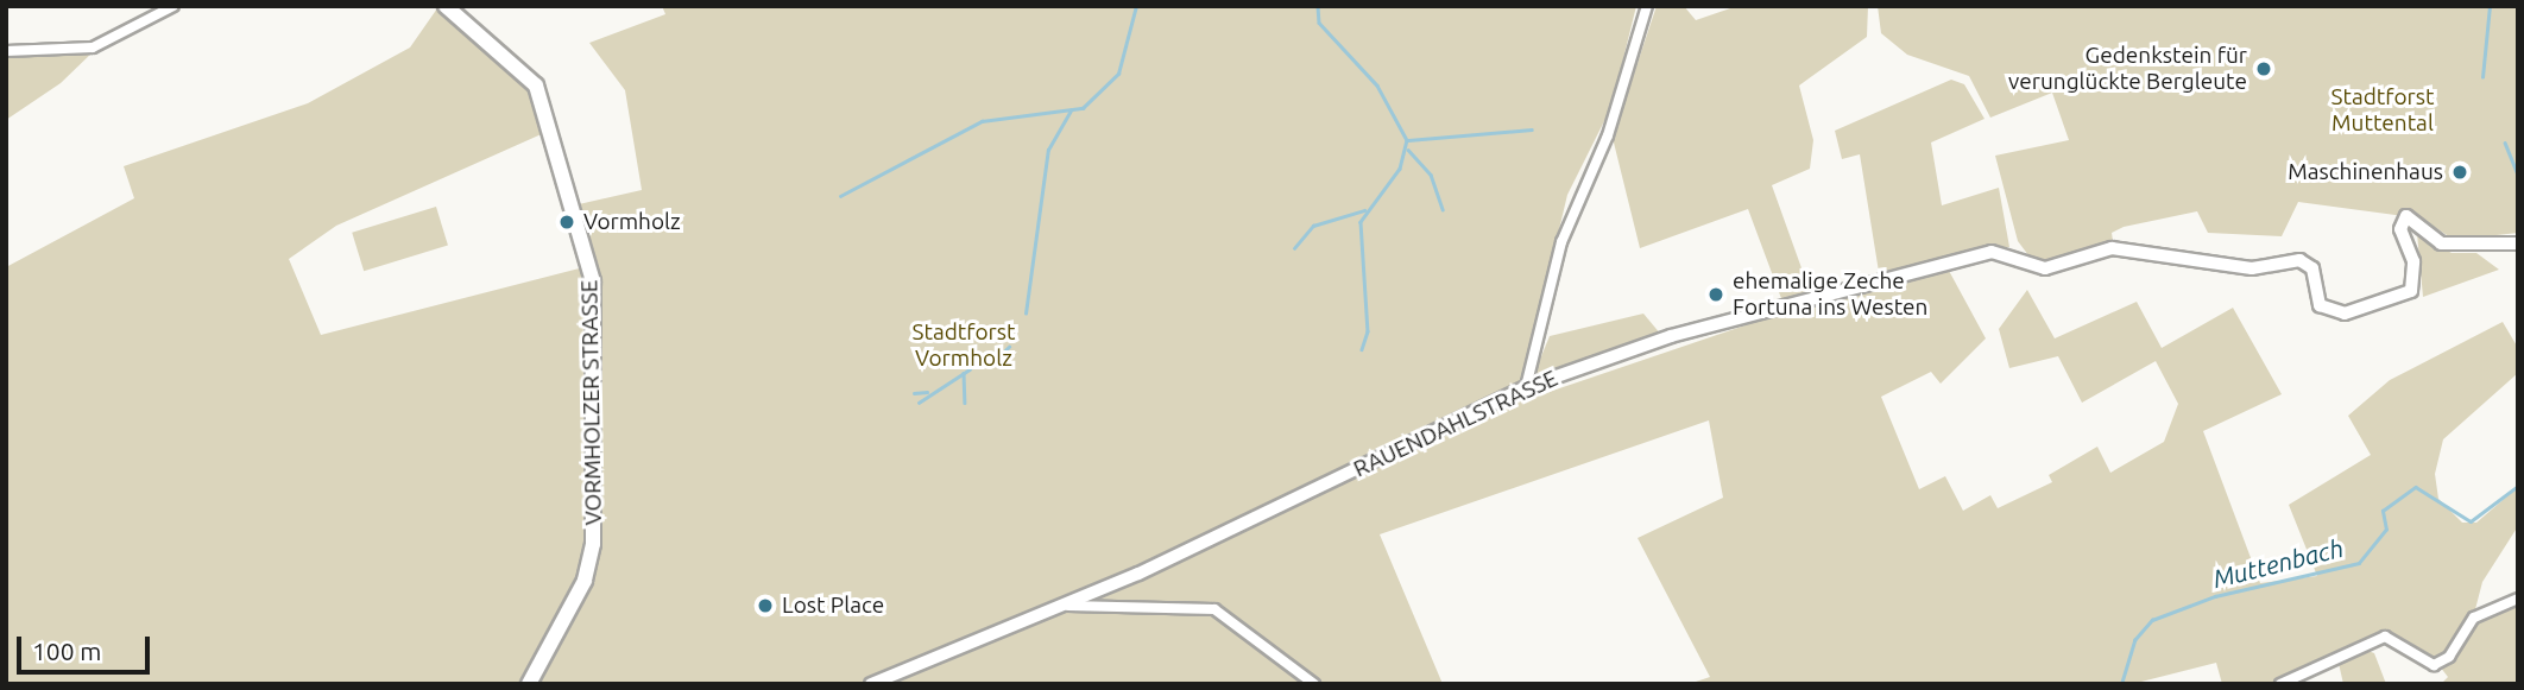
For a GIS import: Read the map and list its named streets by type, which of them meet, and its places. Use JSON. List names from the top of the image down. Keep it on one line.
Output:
{"streets":{"main road":["VORMHOLZER STRASSE"],"street":["RAUENDAHLSTRASSE"]},"water":["Muttenbach"],"parks":["Stadtforst Muttental","Stadtforst Vormholz"],"places":["Gedenkstein für verunglückte Bergleute","Maschinenhaus","Vormholz","ehemalige Zeche Fortuna ins Westen","Lost Place"],"scale_bar":"100 m"}
